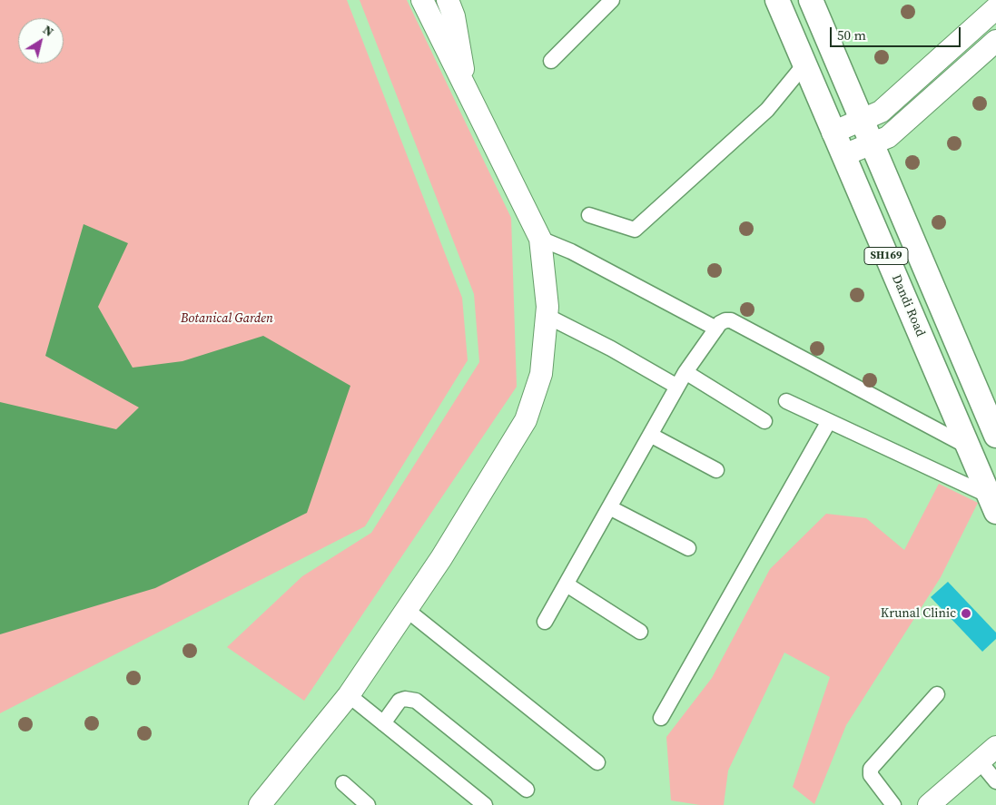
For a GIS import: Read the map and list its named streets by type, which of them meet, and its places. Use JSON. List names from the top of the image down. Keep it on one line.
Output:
{"streets":{"main road":["SH169","Dandi Road"]},"parks":["Botanical Garden"],"places":["Krunal Clinic"],"scale_bar":"50 m","north":"top right"}
